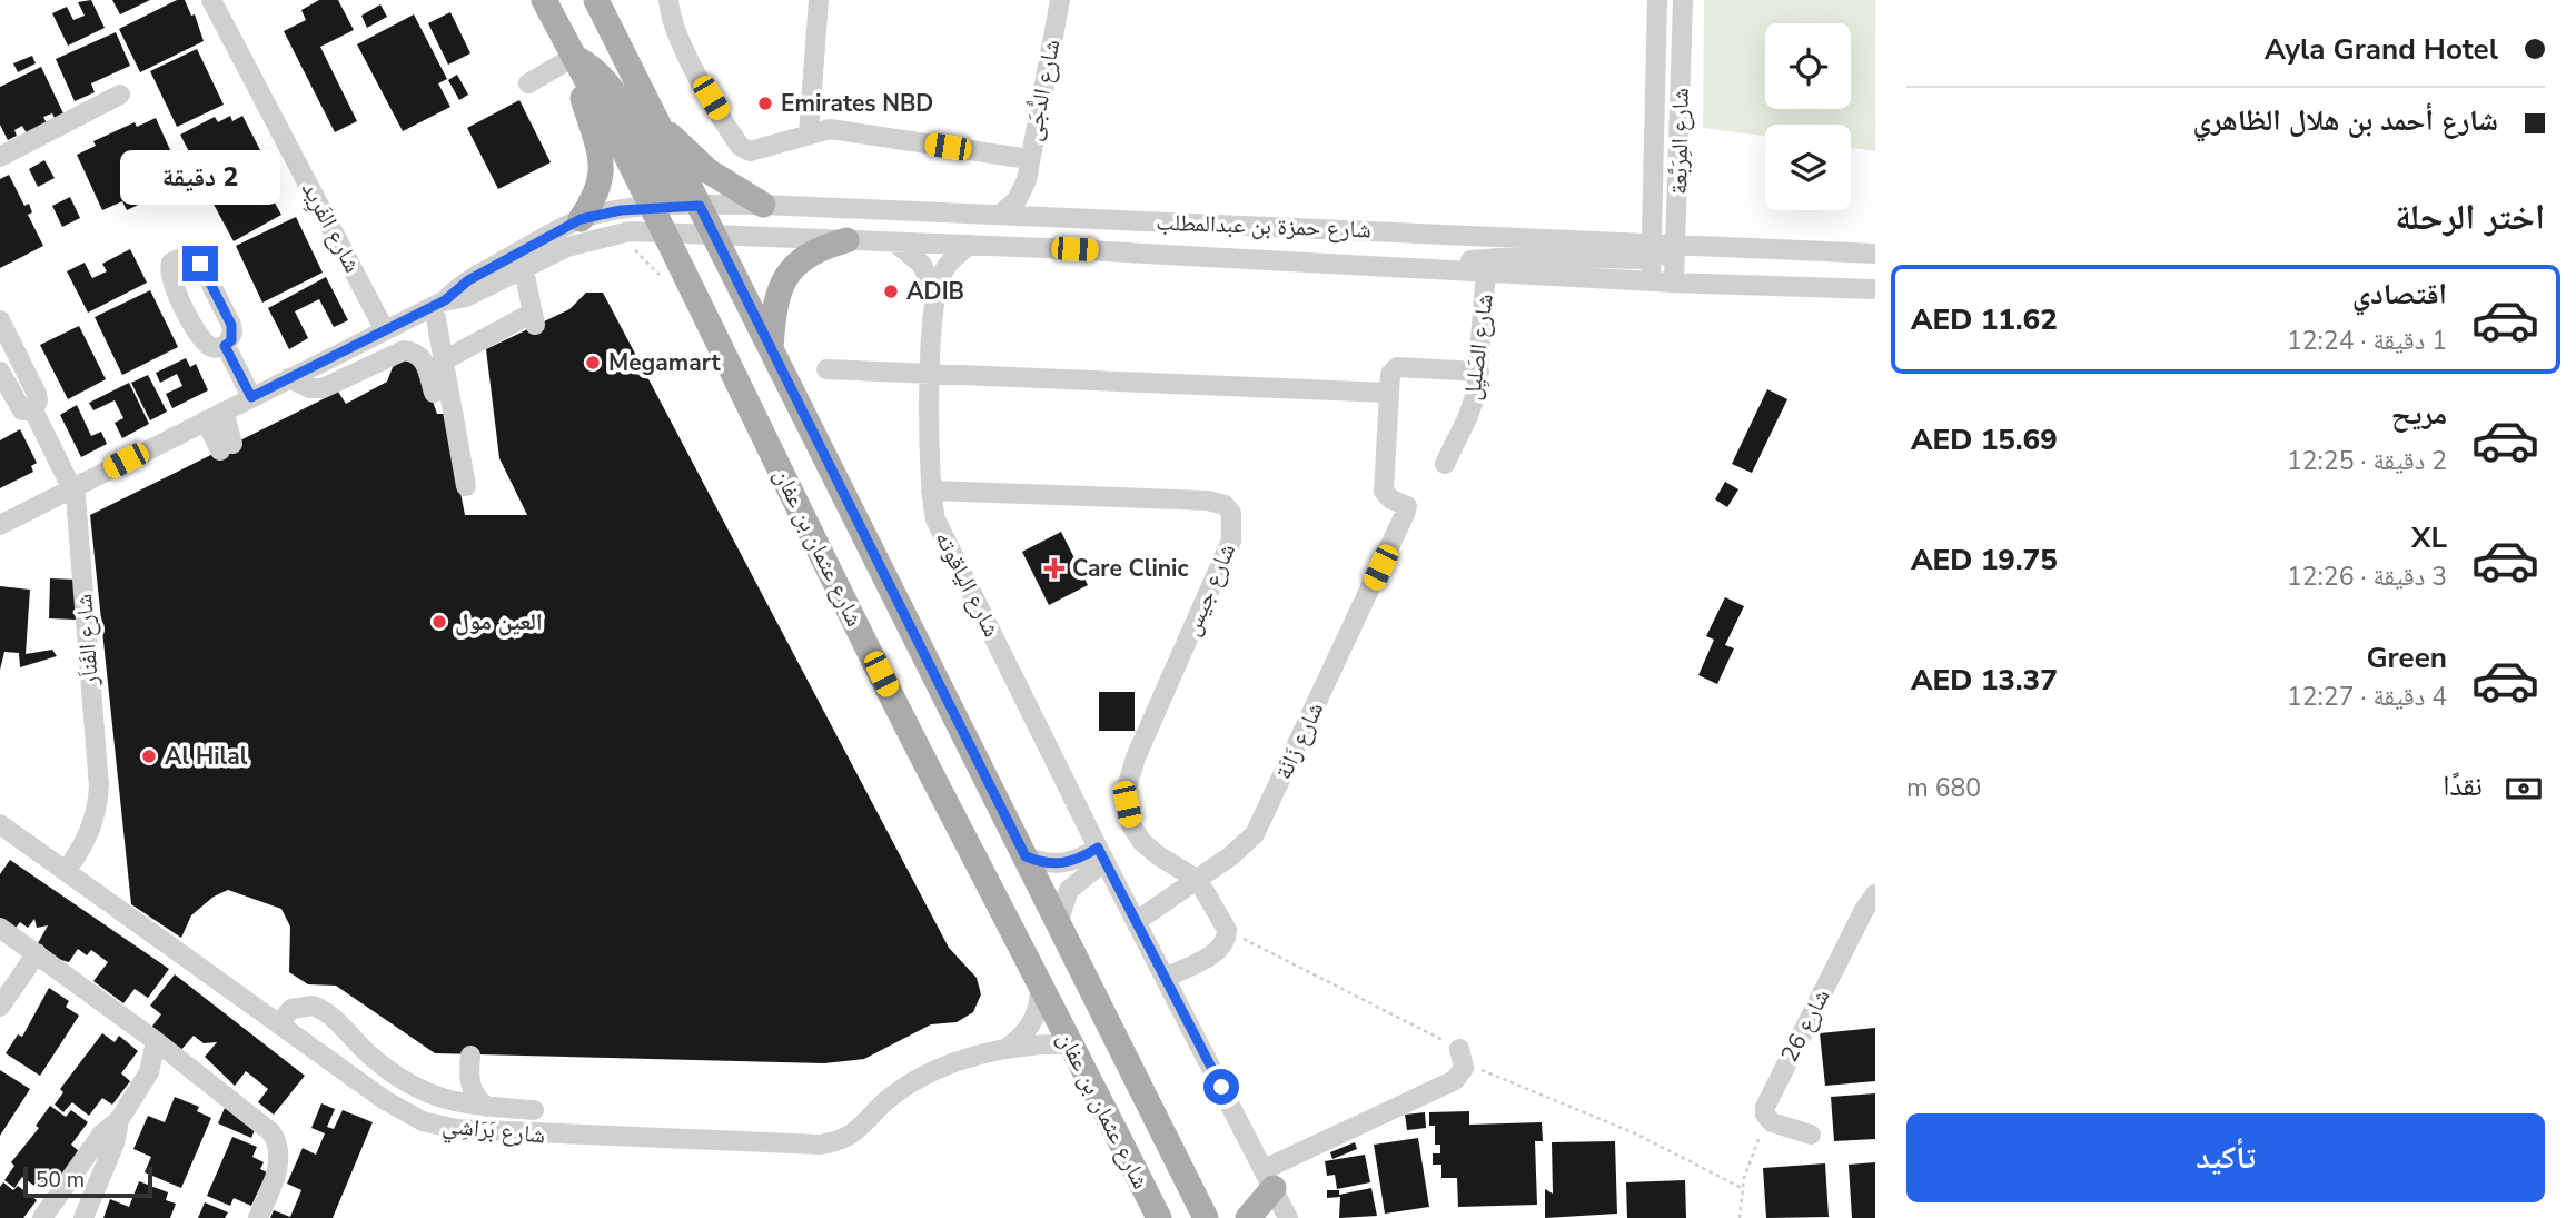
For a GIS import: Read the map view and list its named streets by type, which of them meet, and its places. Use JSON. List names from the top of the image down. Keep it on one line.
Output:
{"streets":{"main road":["شارع عثمان بن عفان"],"street":["شارع الدُّجَى","شارع المِرَبَّعة","شارع حمزة بن عبدالمطلب","شارع الفَرِيد","شارع الصَليِل","شارع الياقوته","شارع جيس","شارع الفَناَر","شارع زَانَة","شارع 26","شارع بَرَاشِي"]},"crossings":[["شارع المِرَبَّعة","شارع حمزة بن عبدالمطلب"],["شارع حمزة بن عبدالمطلب","شارع الصَليِل"],["شارع حمزة بن عبدالمطلب","شارع عثمان بن عفان"],["شارع حمزة بن عبدالمطلب","شارع الياقوته"],["شارع عثمان بن عفان","شارع بَرَاشِي"],["شارع الياقوته","شارع جيس"],["شارع الياقوته","شارع زَانَة"],["شارع جيس","شارع زَانَة"],["شارع الفَناَر","شارع بَرَاشِي"]],"places":{"other":["Emirates NBD","ADIB","Megamart","العين مول","Al Hilal"],"health":["Care Clinic"]},"scale_bar":"50 m","page":{"banner":["Ayla Grand Hotel","شارع أحمد بن هلال الظاهري"],"bubble":"2 دقيقة","heading":"اختر الرحلة","list":[{"name":"اقتصادي","note":"1 دقيقة · 12:24","value":"AED 11.62"},{"name":"مريح","note":"2 دقيقة · 12:25","value":"AED 15.69"},{"name":"XL","note":"3 دقيقة · 12:26","value":"AED 19.75"},{"name":"Green","note":"4 دقيقة · 12:27","value":"AED 13.37"}],"pay":["نقدًا","680 m"],"buttons":"تأكيد","scale":"50 m"}}
